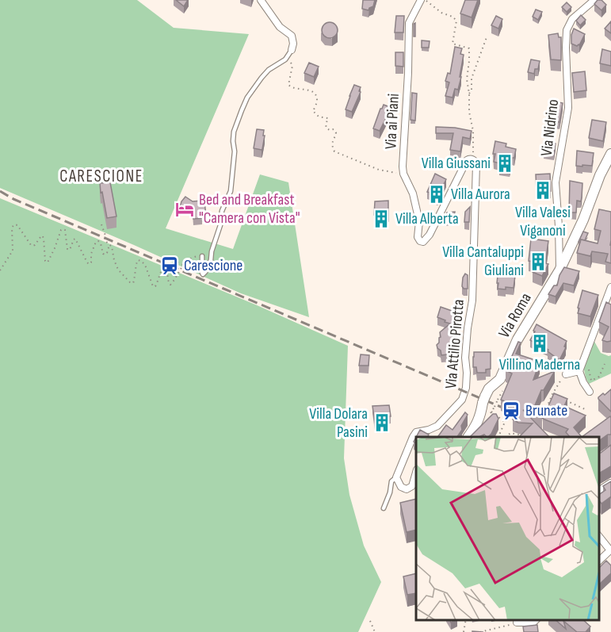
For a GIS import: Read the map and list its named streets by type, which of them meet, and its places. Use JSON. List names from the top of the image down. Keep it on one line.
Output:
{"streets":{"street":["Via ai Piani","Via Nidrino","Via Roma","Via Attilio Pirotta"]},"crossings":[["Via ai Piani","Via Attilio Pirotta"],["Via Nidrino","Via Roma"]],"districts":["CARESCIONE"],"places":{"building":["Villa Giussani","Villa Valesi Viganoni","Villa Aurora","Villa Alberta","Villa Cantaluppi Giuliani","Villino Maderna","Villa Dolara Pasini"],"hotel":["Bed and Breakfast \"Camera con Vista\""],"station":["Carescione","Brunate"]}}
